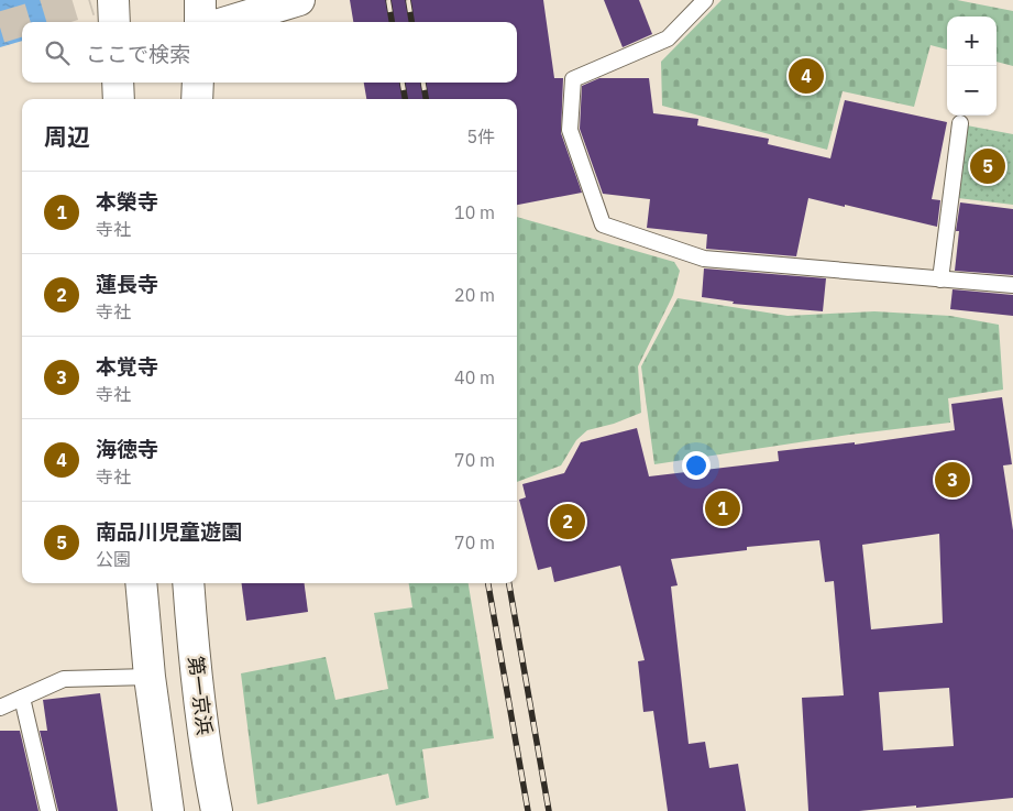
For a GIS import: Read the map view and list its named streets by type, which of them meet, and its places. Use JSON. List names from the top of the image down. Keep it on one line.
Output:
{"streets":{"main road":["第一京浜"]},"page":{"map_buttons":["+","−"],"search":"ここで検索","pins":["4","5","3","1","2"],"heading":["周辺","5件"],"list":[{"mark":"1","name":"本榮寺","note":"寺社","value":"10 m"},{"mark":"2","name":"蓮長寺","note":"寺社","value":"20 m"},{"mark":"3","name":"本覚寺","note":"寺社","value":"40 m"},{"mark":"4","name":"海徳寺","note":"寺社","value":"70 m"},{"mark":"5","name":"南品川児童遊園","note":"公園","value":"70 m"}]}}
